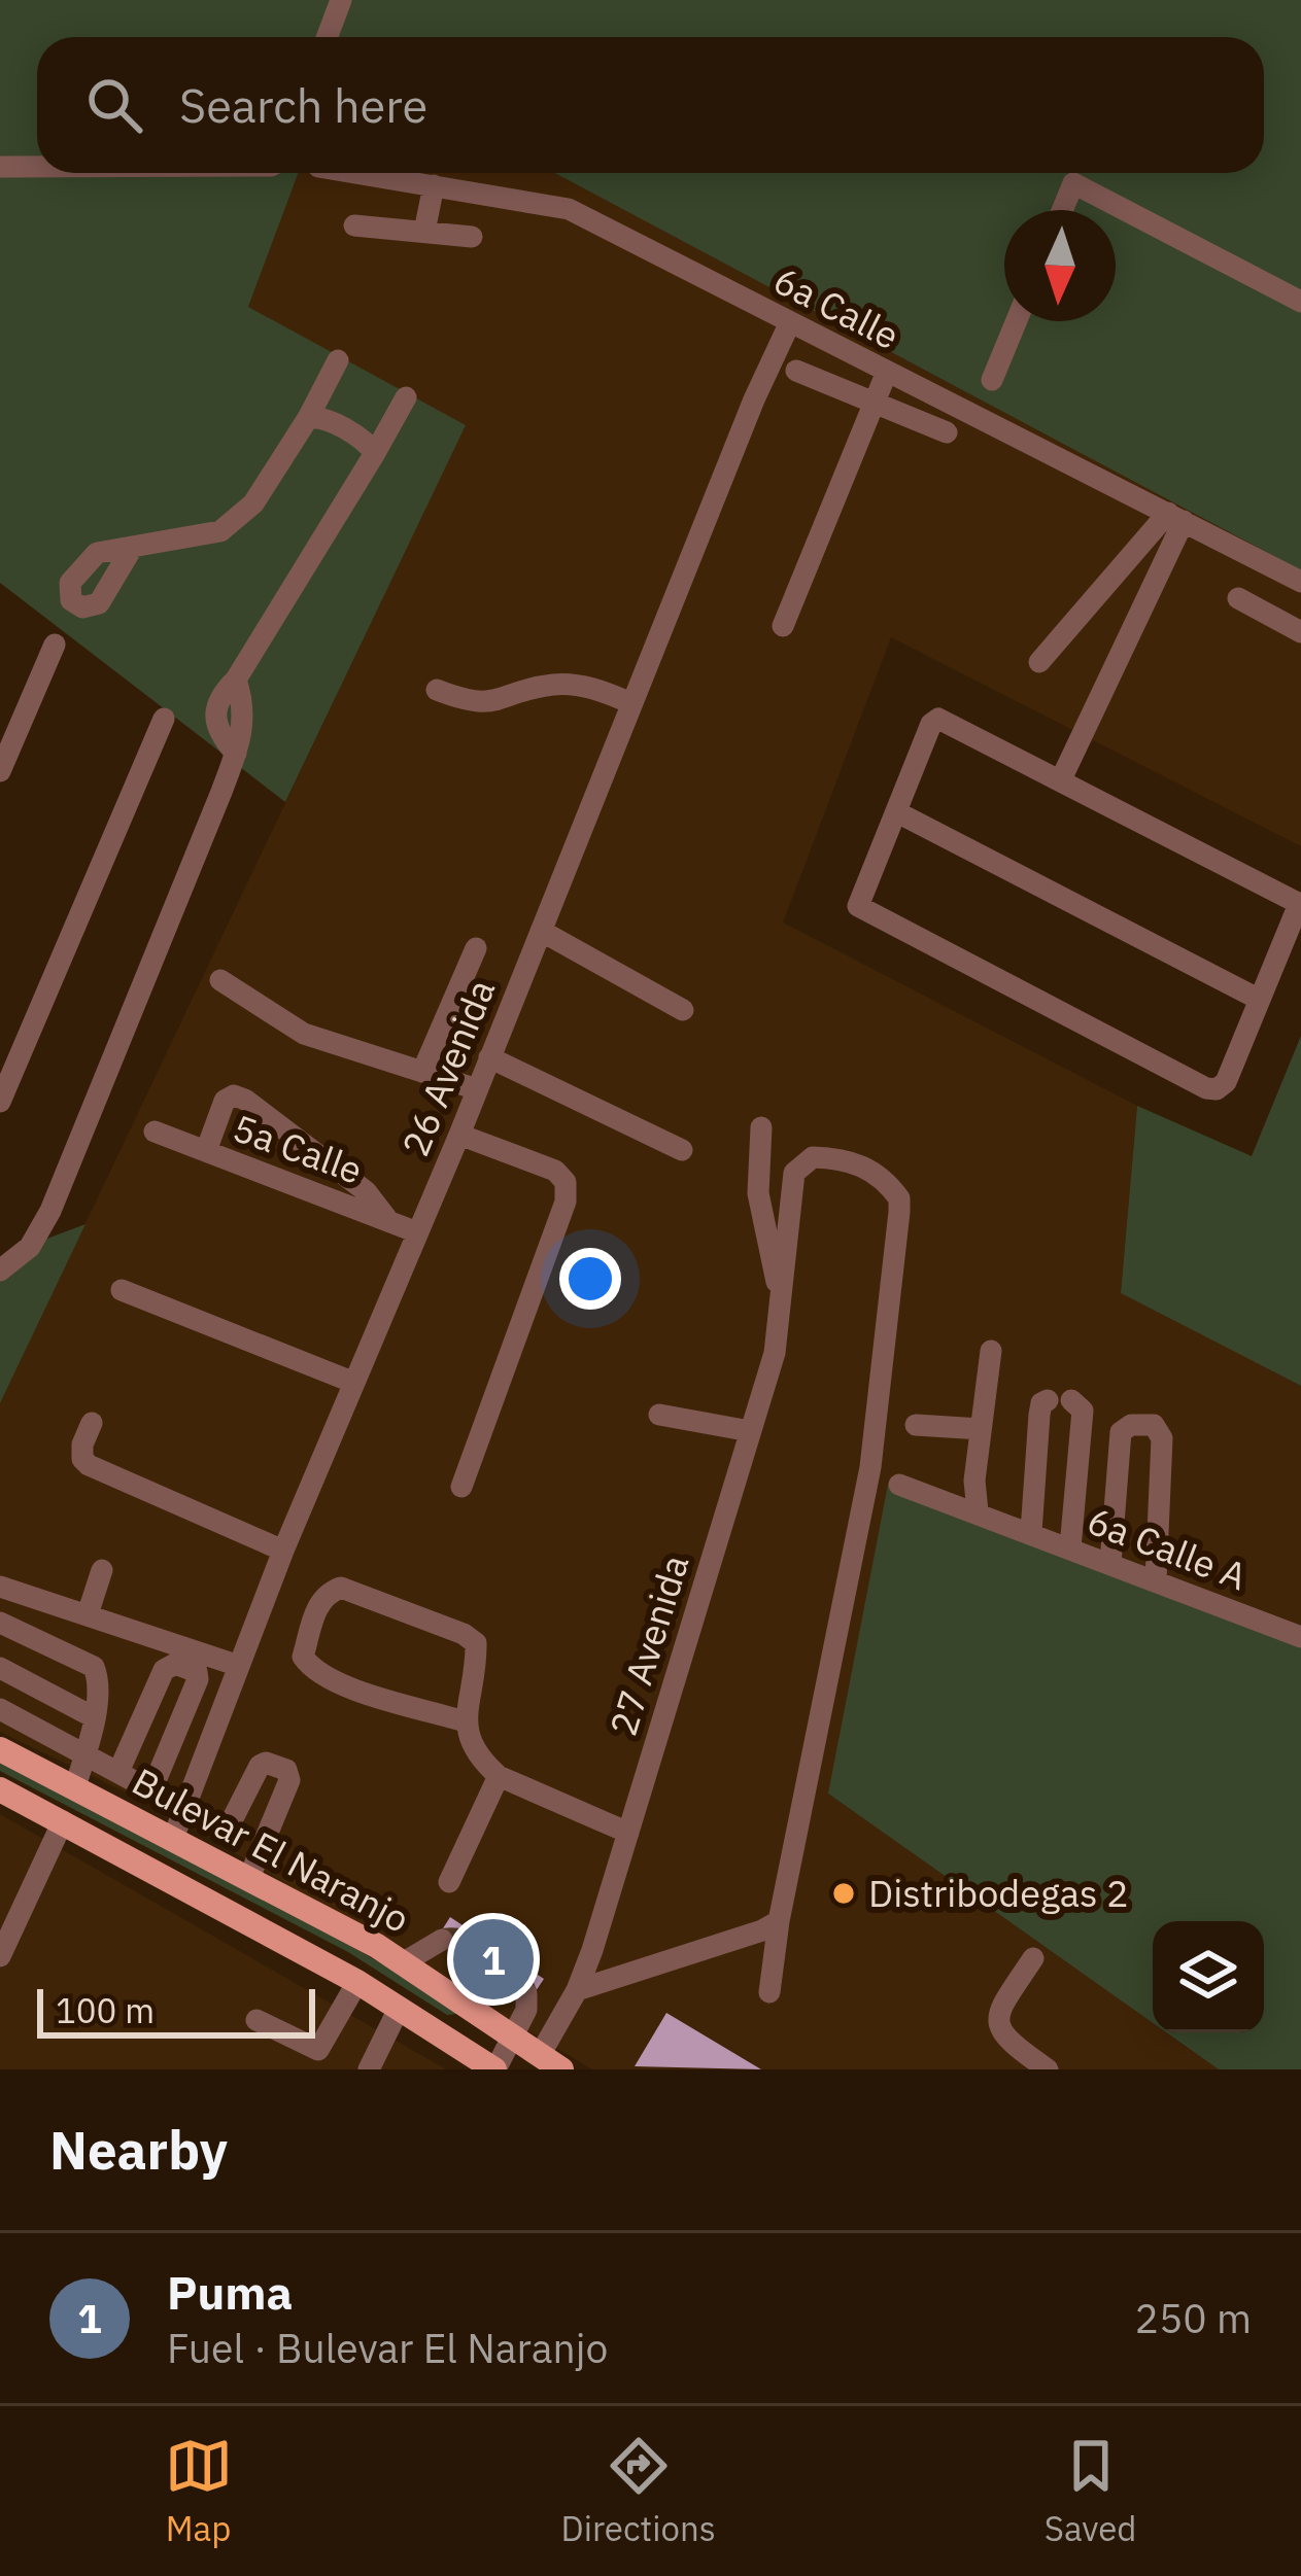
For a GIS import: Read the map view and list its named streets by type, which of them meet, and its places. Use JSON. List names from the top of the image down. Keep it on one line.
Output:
{"streets":{"main road":["Bulevar El Naranjo"],"street":["6a Calle","26 Avenida","5a Calle","6a Calle A","27 Avenida"]},"crossings":[["6a Calle","26 Avenida"],["26 Avenida","5a Calle"],["26 Avenida","Bulevar El Naranjo"],["27 Avenida","Bulevar El Naranjo"]],"places":["Distribodegas 2"],"scale_bar":"100 m","north":"bottom","page":{"search":"Search here","pins":"1","scale":"100 m","heading":"Nearby","list":[{"mark":"1","name":"Puma","note":"Fuel · Bulevar El Naranjo","value":"250 m"}],"nav":["Map","Directions","Saved"]}}
